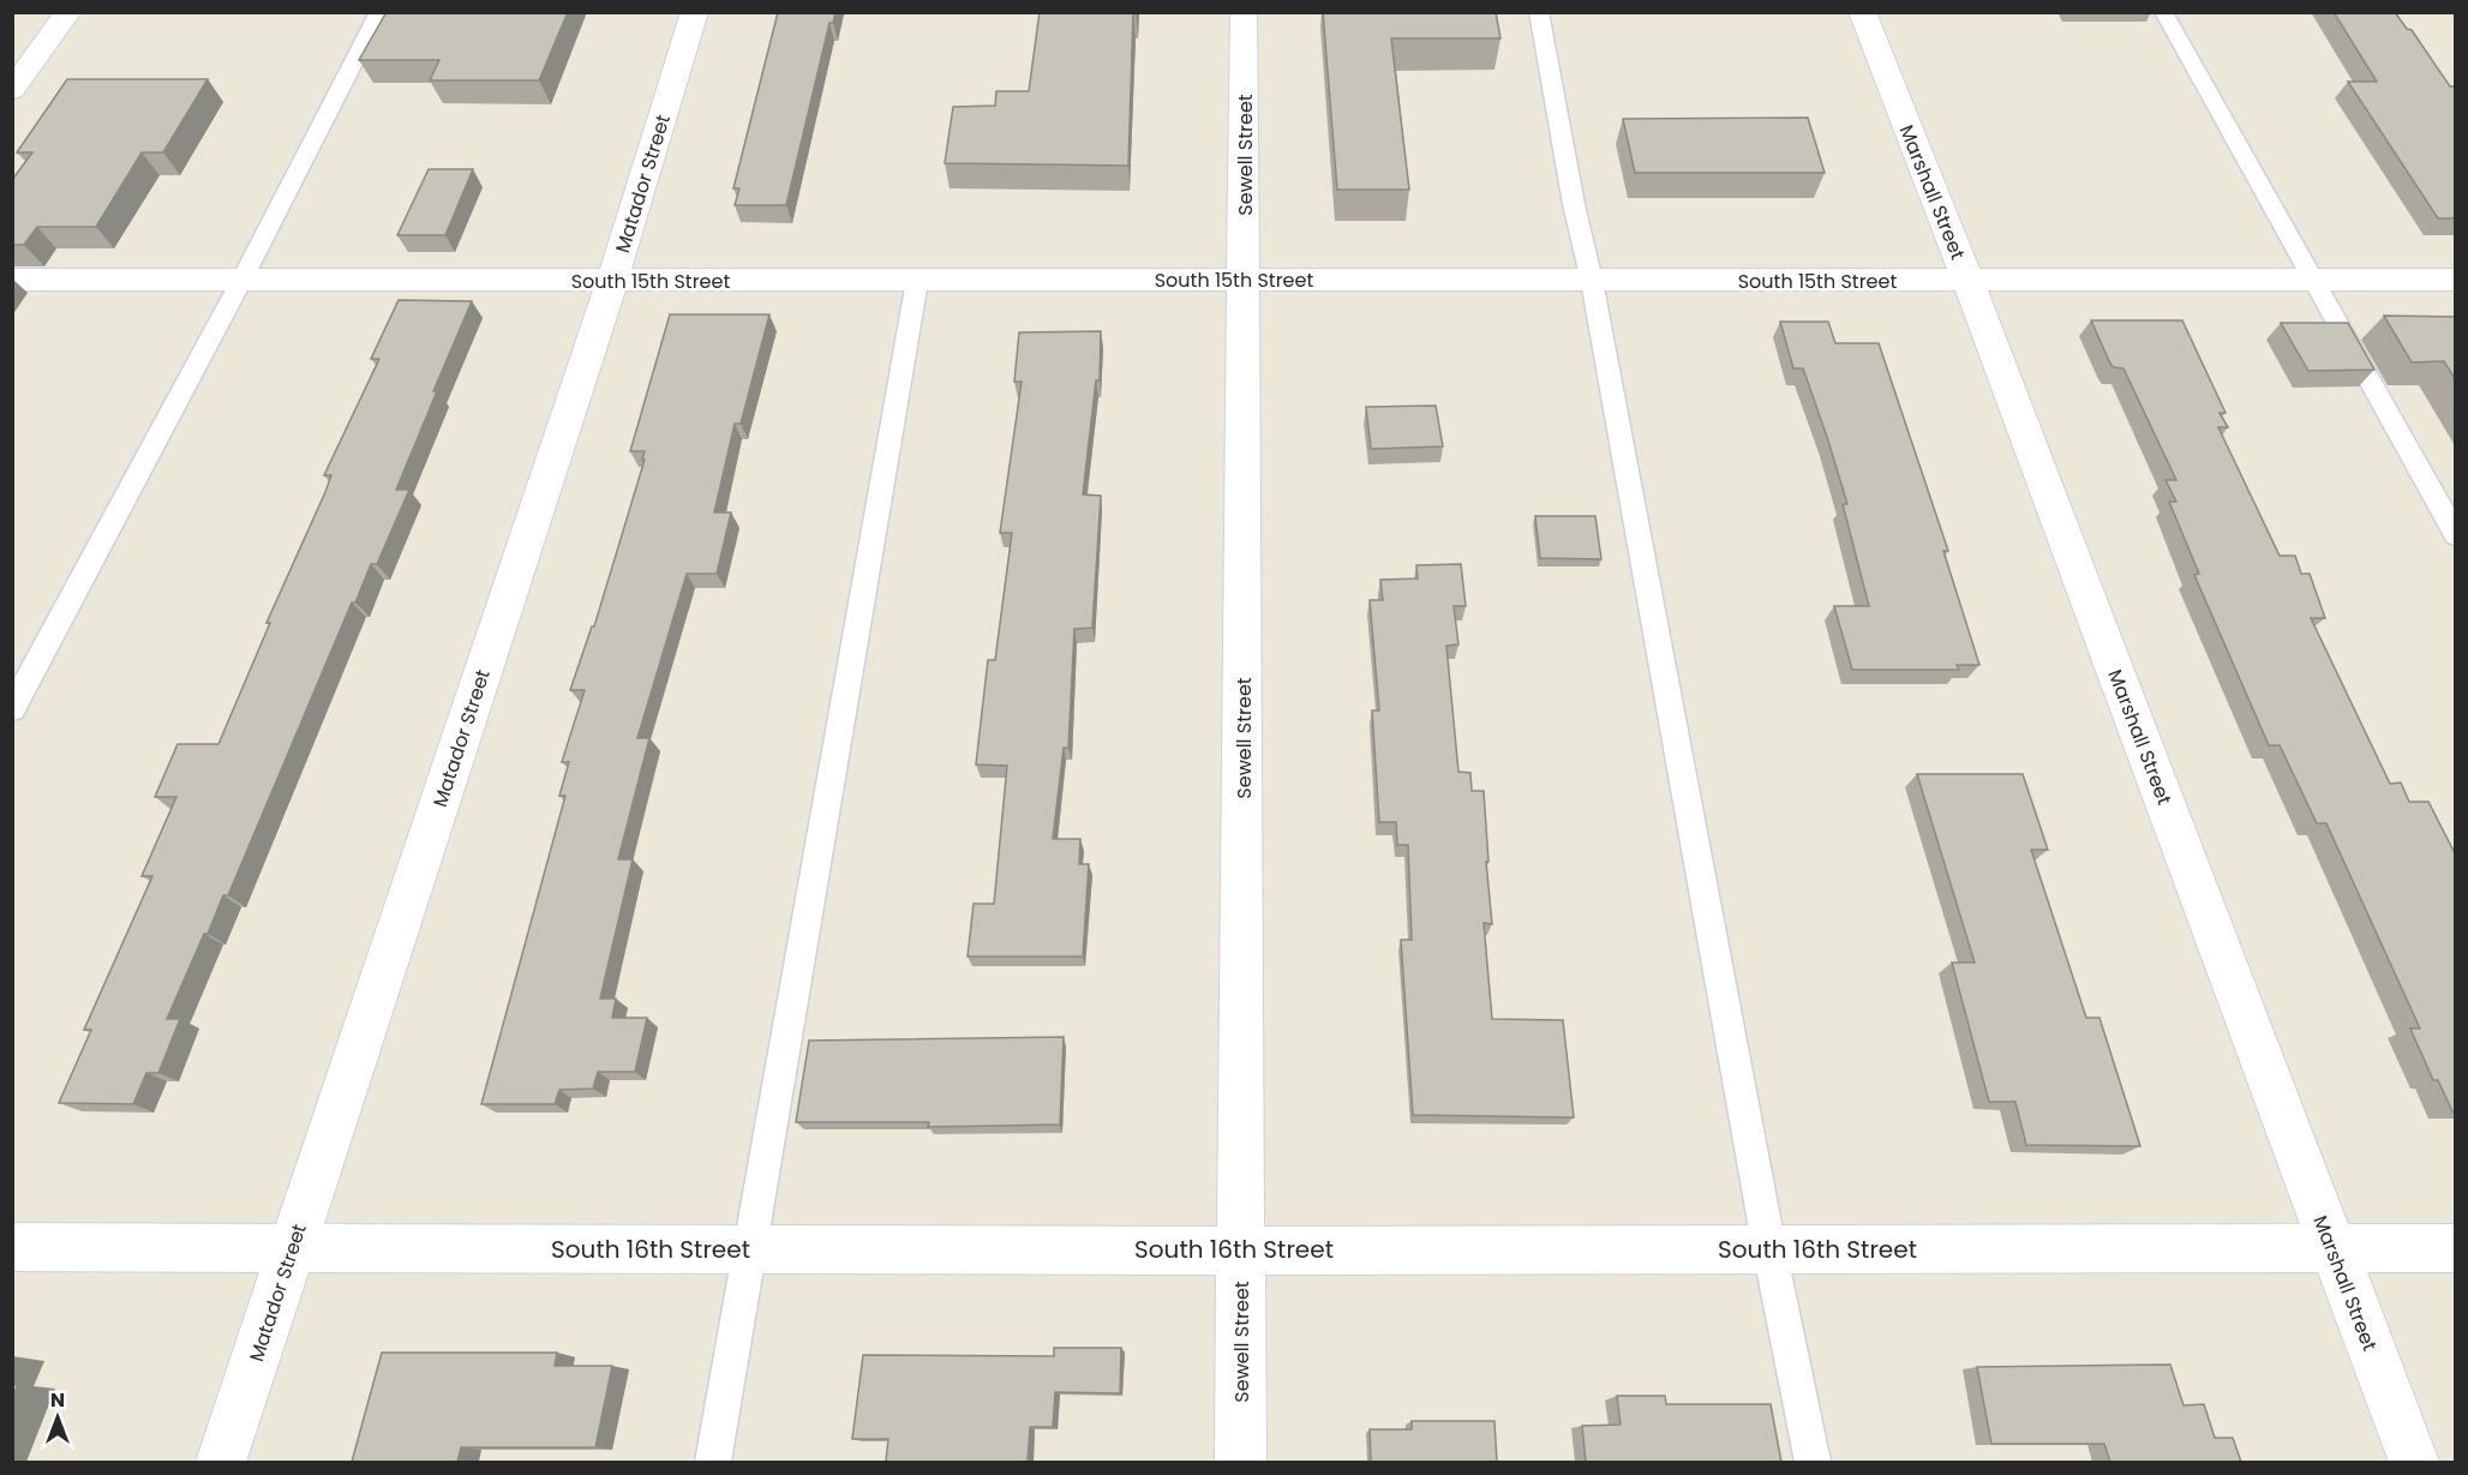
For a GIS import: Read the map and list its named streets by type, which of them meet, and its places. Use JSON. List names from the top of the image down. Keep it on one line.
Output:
{"streets":{"street":["Sewell Street","Matador Street","Marshall Street","South 15th Street","South 16th Street"]},"crossings":[["Sewell Street","South 15th Street"],["Sewell Street","South 16th Street"],["Matador Street","South 15th Street"],["Matador Street","South 16th Street"],["Marshall Street","South 15th Street"],["Marshall Street","South 16th Street"]],"north":"top"}
